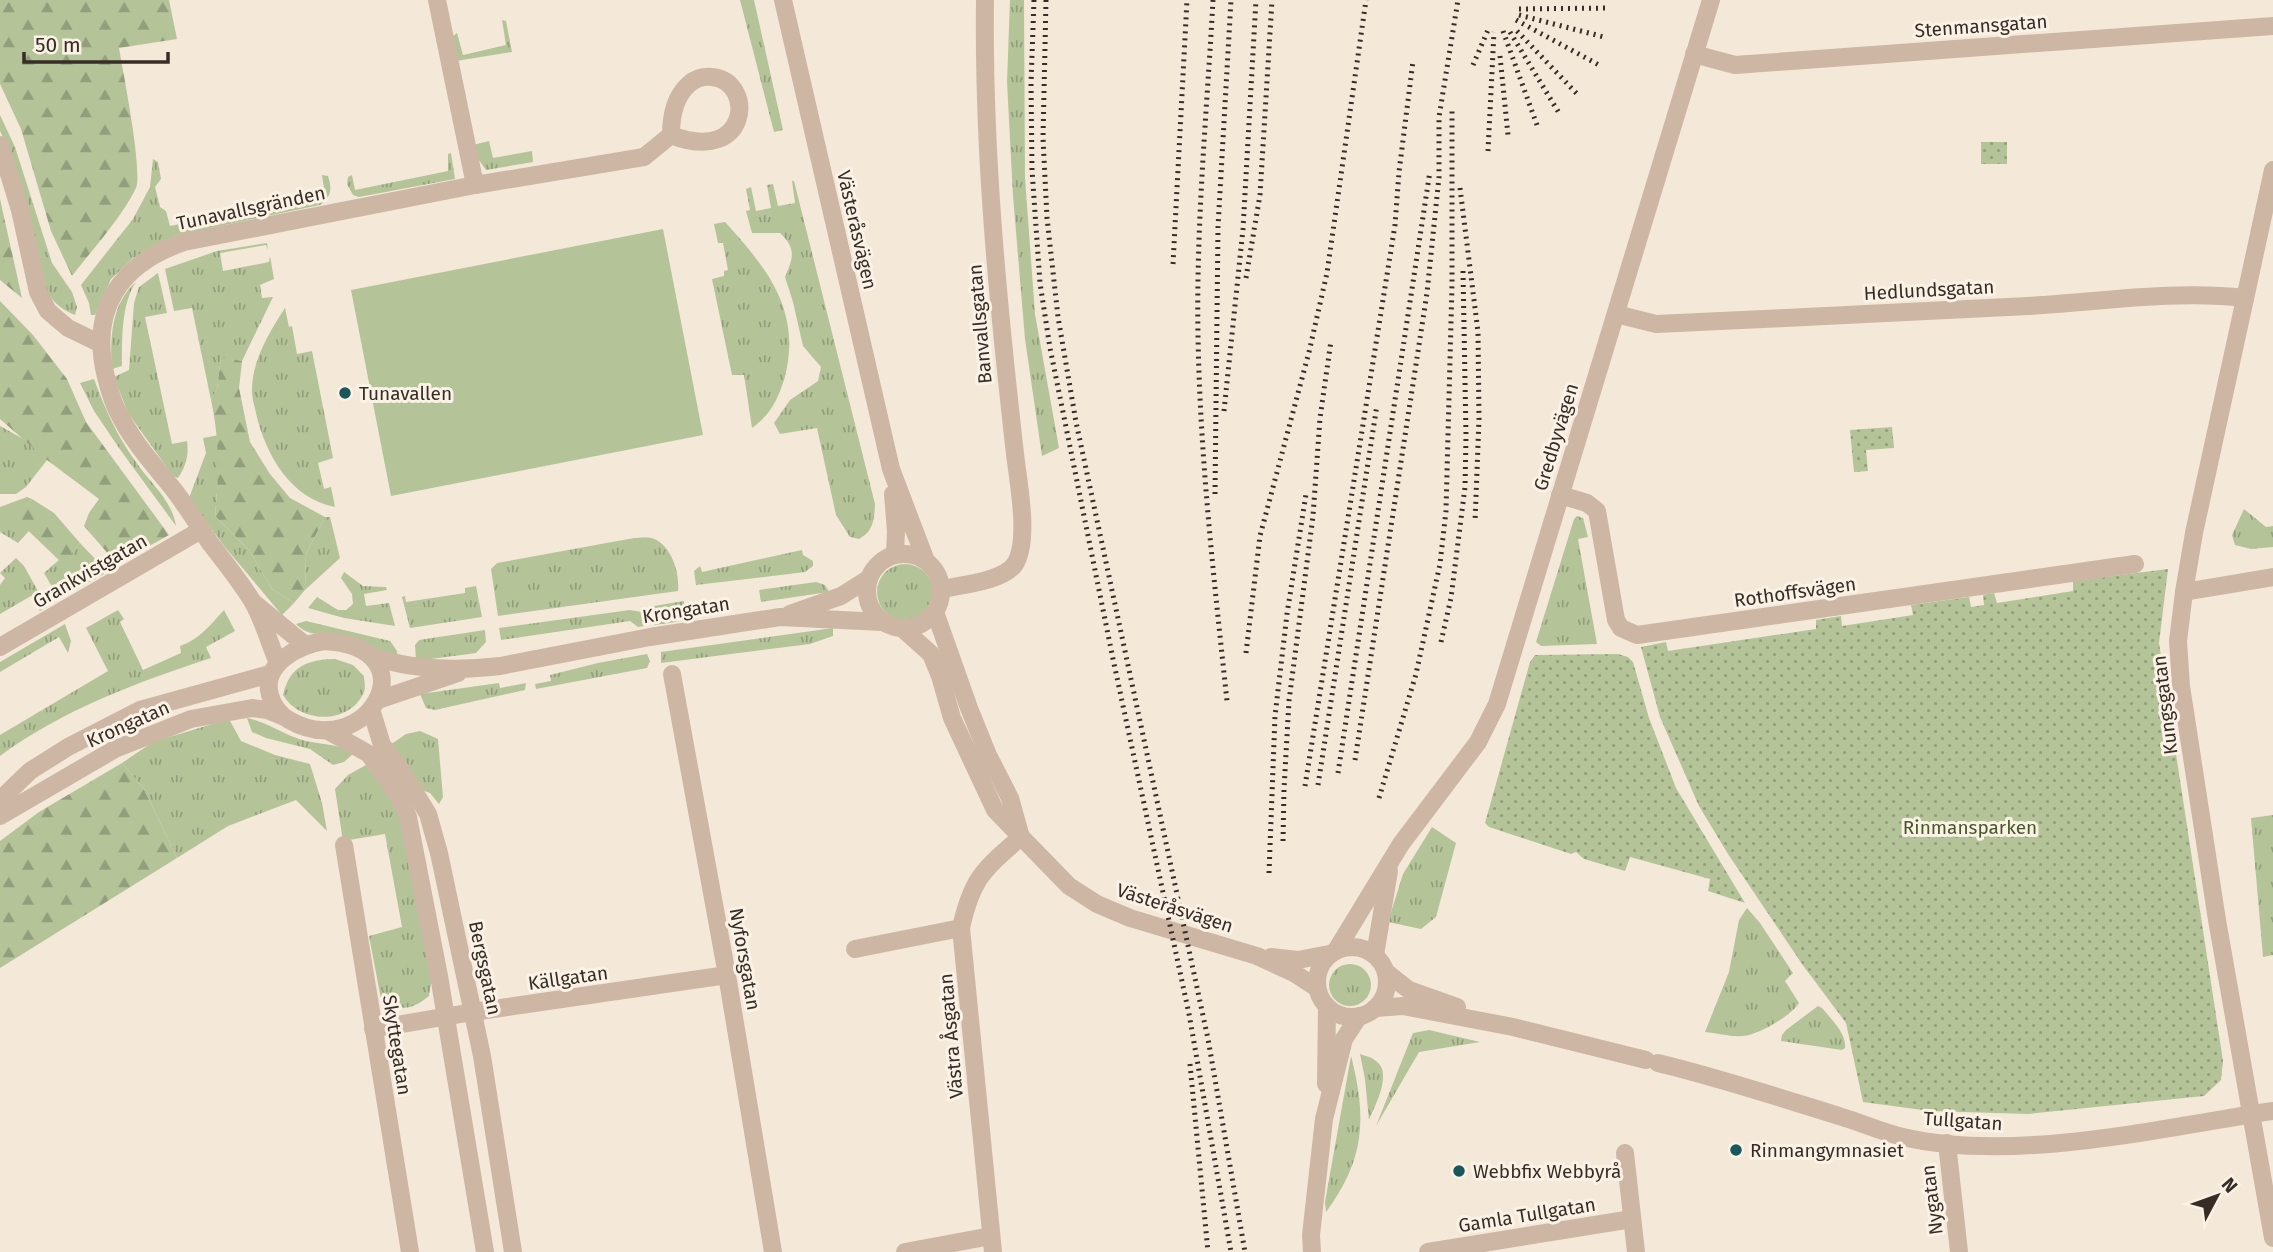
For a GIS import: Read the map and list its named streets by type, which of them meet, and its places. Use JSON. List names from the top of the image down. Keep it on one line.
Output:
{"streets":{"street":["Stenmansgatan","Tunavallsgränden","Västeråsvägen","Hedlundsgatan","Banvallsgatan","Gredbyvägen","Grankvistgatan","Rothoffsvägen","Krongatan","Kungsgatan","Nyforsgatan","Bergsgatan","Källgatan","Västra Åsgatan","Skyttegatan","Tullgatan","Nygatan","Gamla Tullgatan"]},"crossings":[["Stenmansgatan","Gredbyvägen"],["Tunavallsgränden","Grankvistgatan"],["Tunavallsgränden","Krongatan"],["Tunavallsgränden","Bergsgatan"],["Västeråsvägen","Banvallsgatan"],["Västeråsvägen","Gredbyvägen"],["Västeråsvägen","Krongatan"],["Västeråsvägen","Västra Åsgatan"],["Västeråsvägen","Tullgatan"],["Hedlundsgatan","Gredbyvägen"],["Hedlundsgatan","Kungsgatan"],["Banvallsgatan","Krongatan"],["Gredbyvägen","Rothoffsvägen"],["Gredbyvägen","Tullgatan"],["Krongatan","Bergsgatan"],["Kungsgatan","Tullgatan"],["Nyforsgatan","Källgatan"],["Bergsgatan","Källgatan"],["Källgatan","Skyttegatan"],["Tullgatan","Nygatan"]],"parks":["Rinmansparken"],"places":["Tunavallen","Rinmangymnasiet","Webbfix Webbyrå"],"scale_bar":"50 m","north":"top right"}
